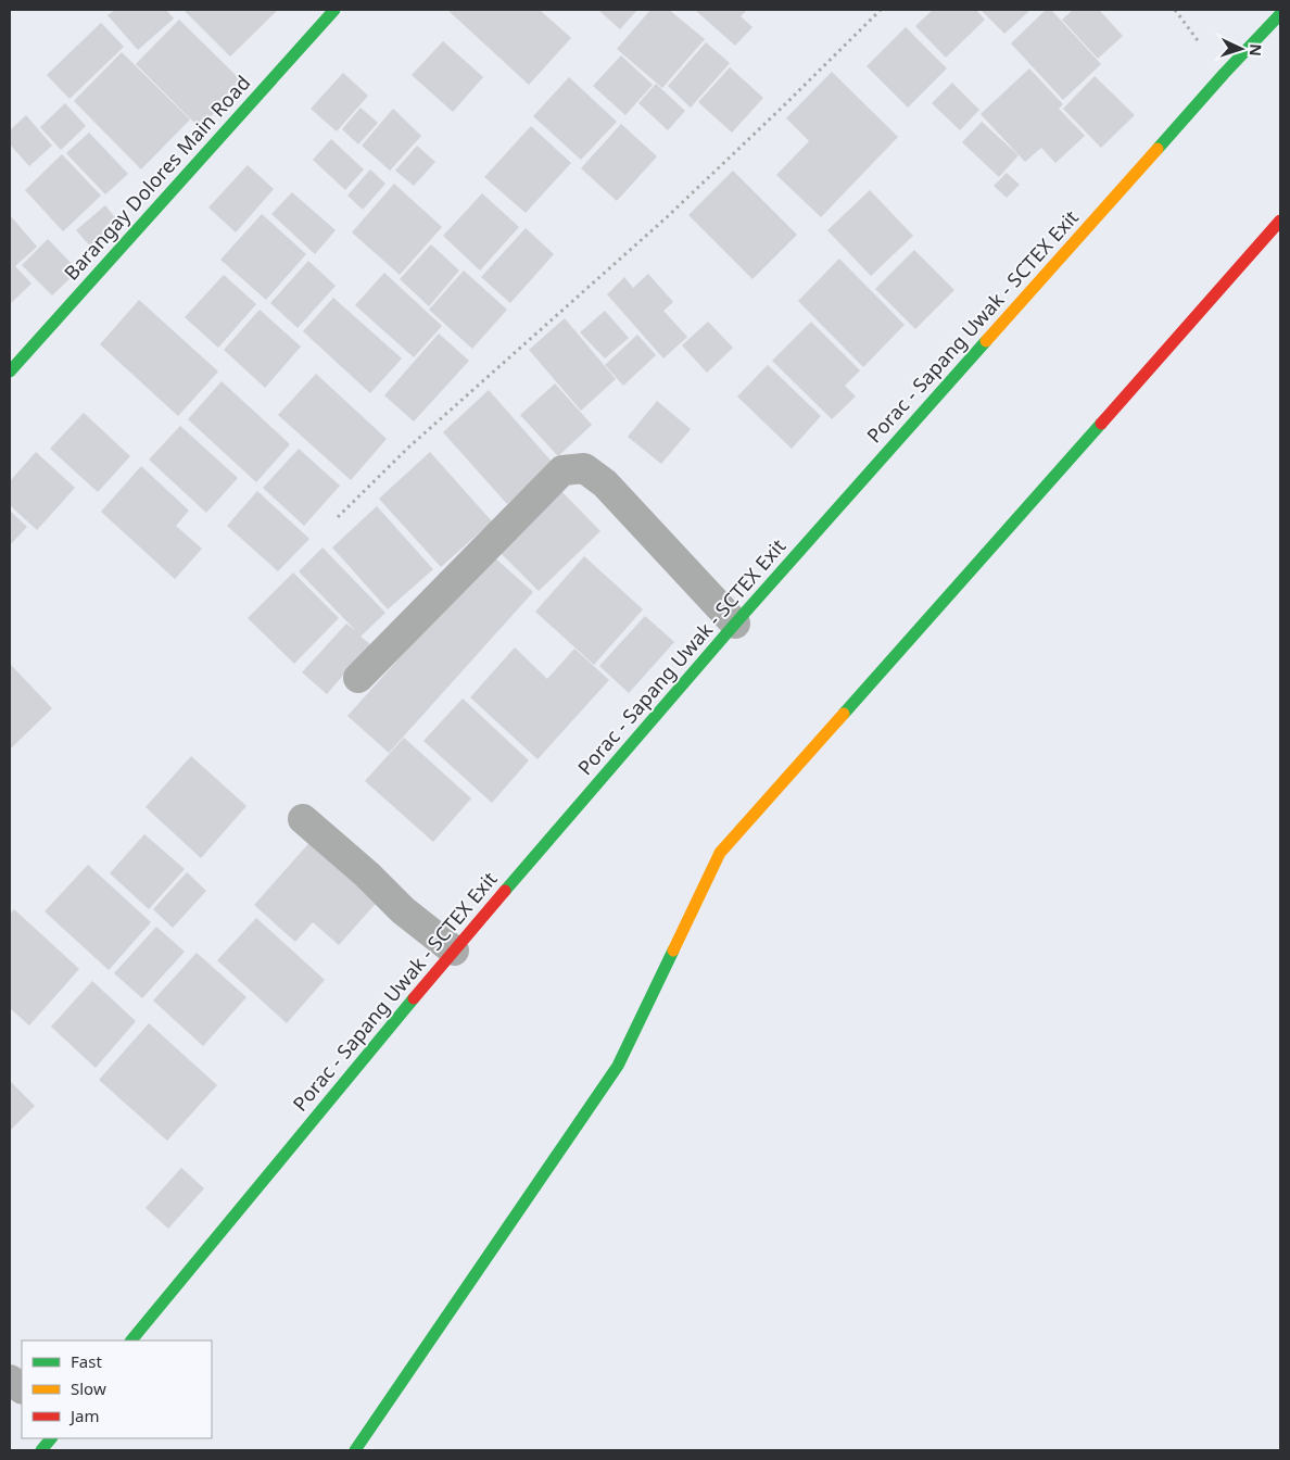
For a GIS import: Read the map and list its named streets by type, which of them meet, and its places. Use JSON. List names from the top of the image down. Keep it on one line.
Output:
{"streets":{"street":["Barangay Dolores Main Road","Porac - Sapang Uwak - SCTEX Exit"]},"legend":["Fast","Slow","Jam"],"north":"right"}
